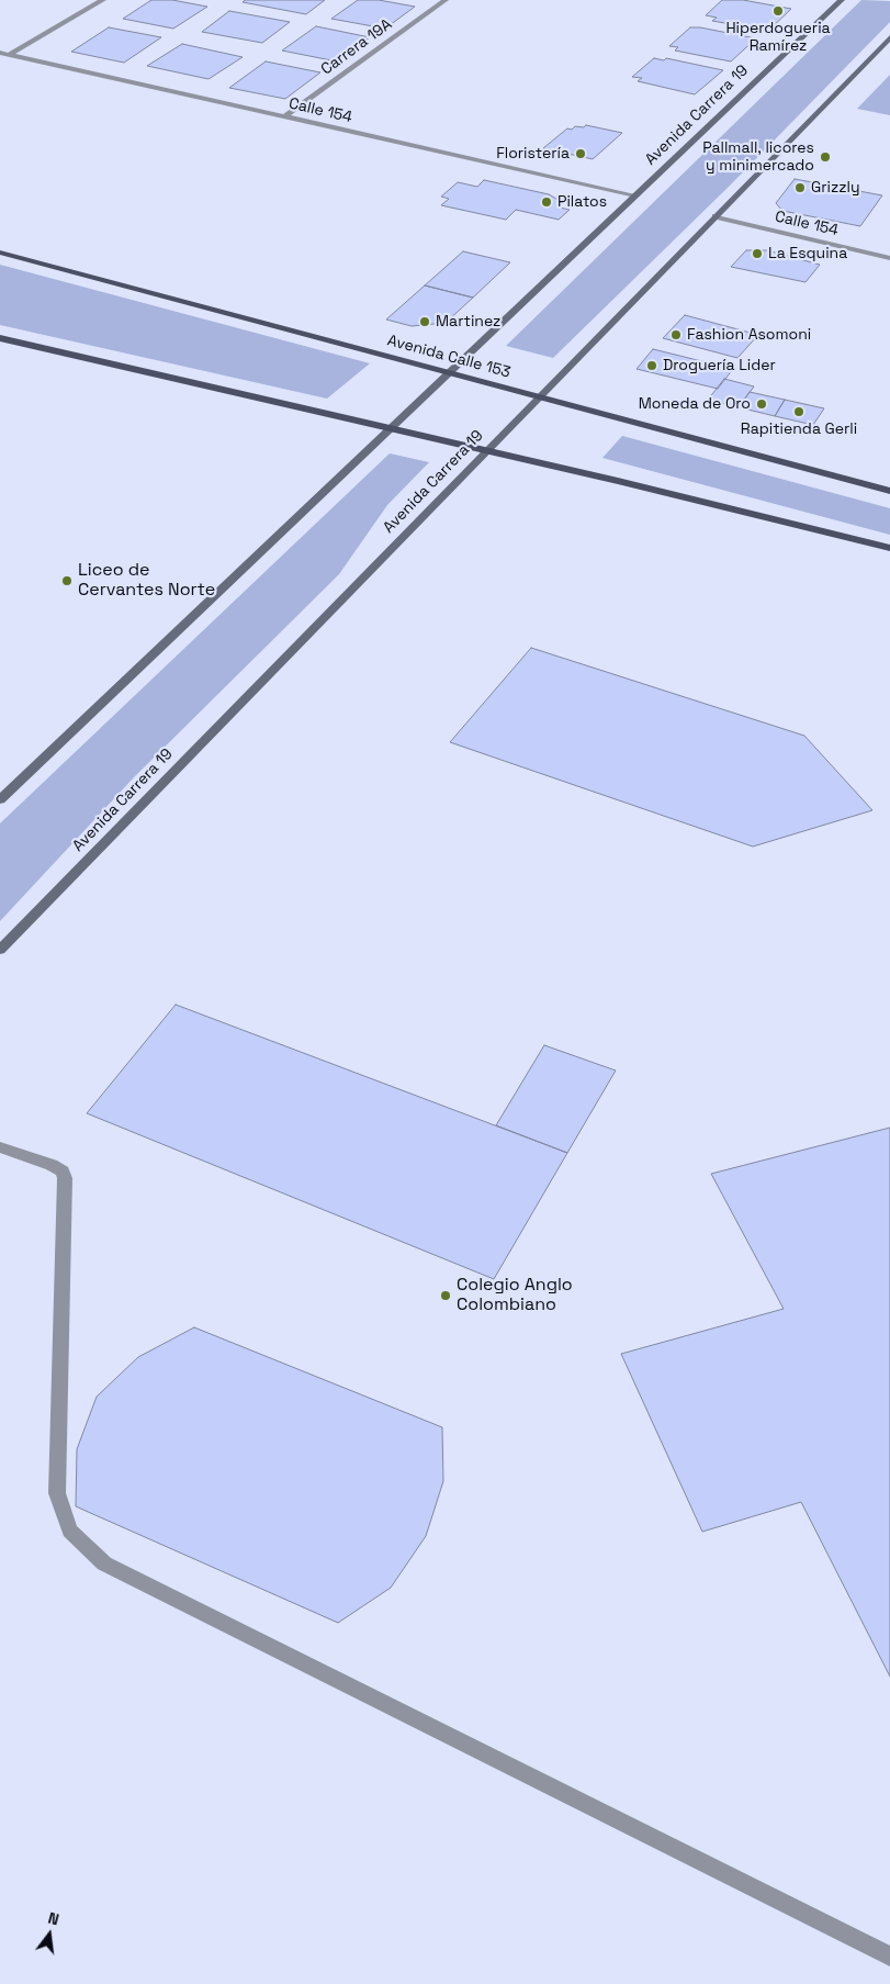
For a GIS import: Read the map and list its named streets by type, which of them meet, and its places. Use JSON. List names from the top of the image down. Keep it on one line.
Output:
{"streets":{"main road":["Avenida Carrera 19","Avenida Calle 153"],"street":["Carrera 19A","Calle 154"]},"crossings":[["Carrera 19A","Calle 154"],["Calle 154","Avenida Carrera 19"],["Avenida Carrera 19","Avenida Calle 153"]],"places":["Hiperdogueria Ramírez","Floristería","Pallmall, licores y minimercado","Grizzly","Pilatos","La Esquina","Martinez","Fashion Asomoni","Droguería Lider","Moneda de Oro","Rapitienda Gerli","Liceo de Cervantes Norte","Colegio Anglo Colombiano"],"north":"top"}
